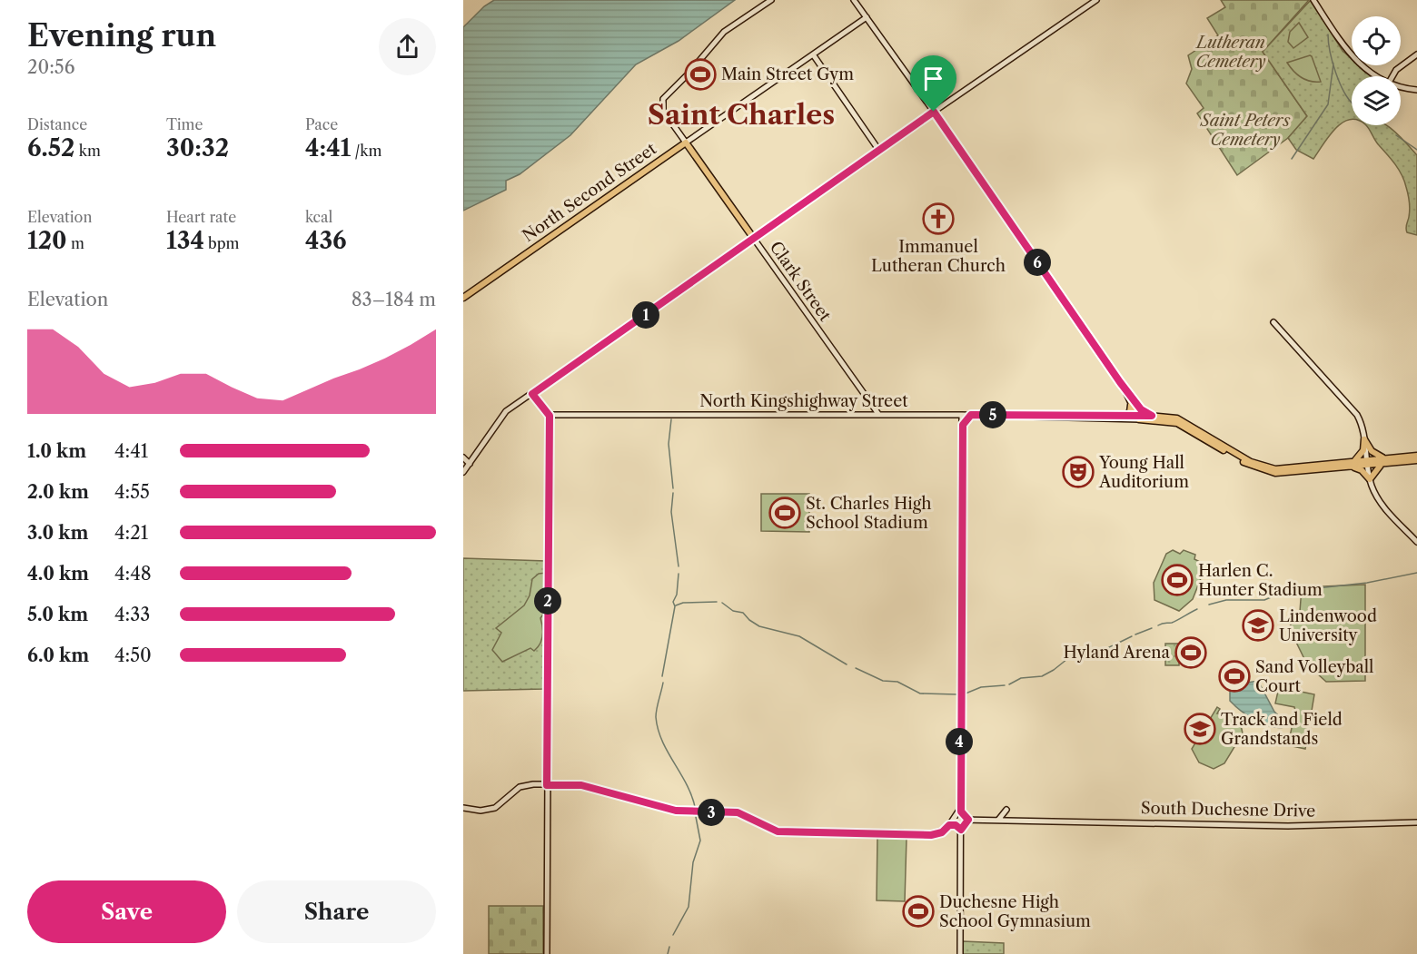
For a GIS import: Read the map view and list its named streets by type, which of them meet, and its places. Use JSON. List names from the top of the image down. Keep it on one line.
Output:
{"streets":{"main road":["North Second Street","Clark Street","North Kingshighway Street","South Duchesne Drive"]},"crossings":[["North Second Street","Clark Street"],["Clark Street","North Kingshighway Street"]],"districts":["Saint Charles"],"parks":["Lutheran Cemetery","Saint Peters Cemetery"],"places":{"sports":["Main Street Gym","St. Charles High School Stadium","Harlen C. Hunter Stadium","Hyland Arena","Sand Volleyball Court","Duchesne High School Gymnasium"],"church":["Immanuel Lutheran Church"],"theatre":["Young Hall Auditorium"],"school or university":["Lindenwood University","Track and Field Grandstands"]},"page":{"heading":["Evening run","20:56"],"stats":[["Distance","6.52 km"],["Time","30:32"],["Pace","4:41 /km"],["Elevation","120 m"],["Heart rate","134 bpm"],["kcal","436"]],"pins":["6","1","5","2","4","3"],"chart":["Elevation","83–184 m"],"list":[{"name":"1.0 km","note":"4:41"},{"name":"2.0 km","note":"4:55"},{"name":"3.0 km","note":"4:21"},{"name":"4.0 km","note":"4:48"},{"name":"5.0 km","note":"4:33"},{"name":"6.0 km","note":"4:50"}],"buttons":["Save","Share"]}}
